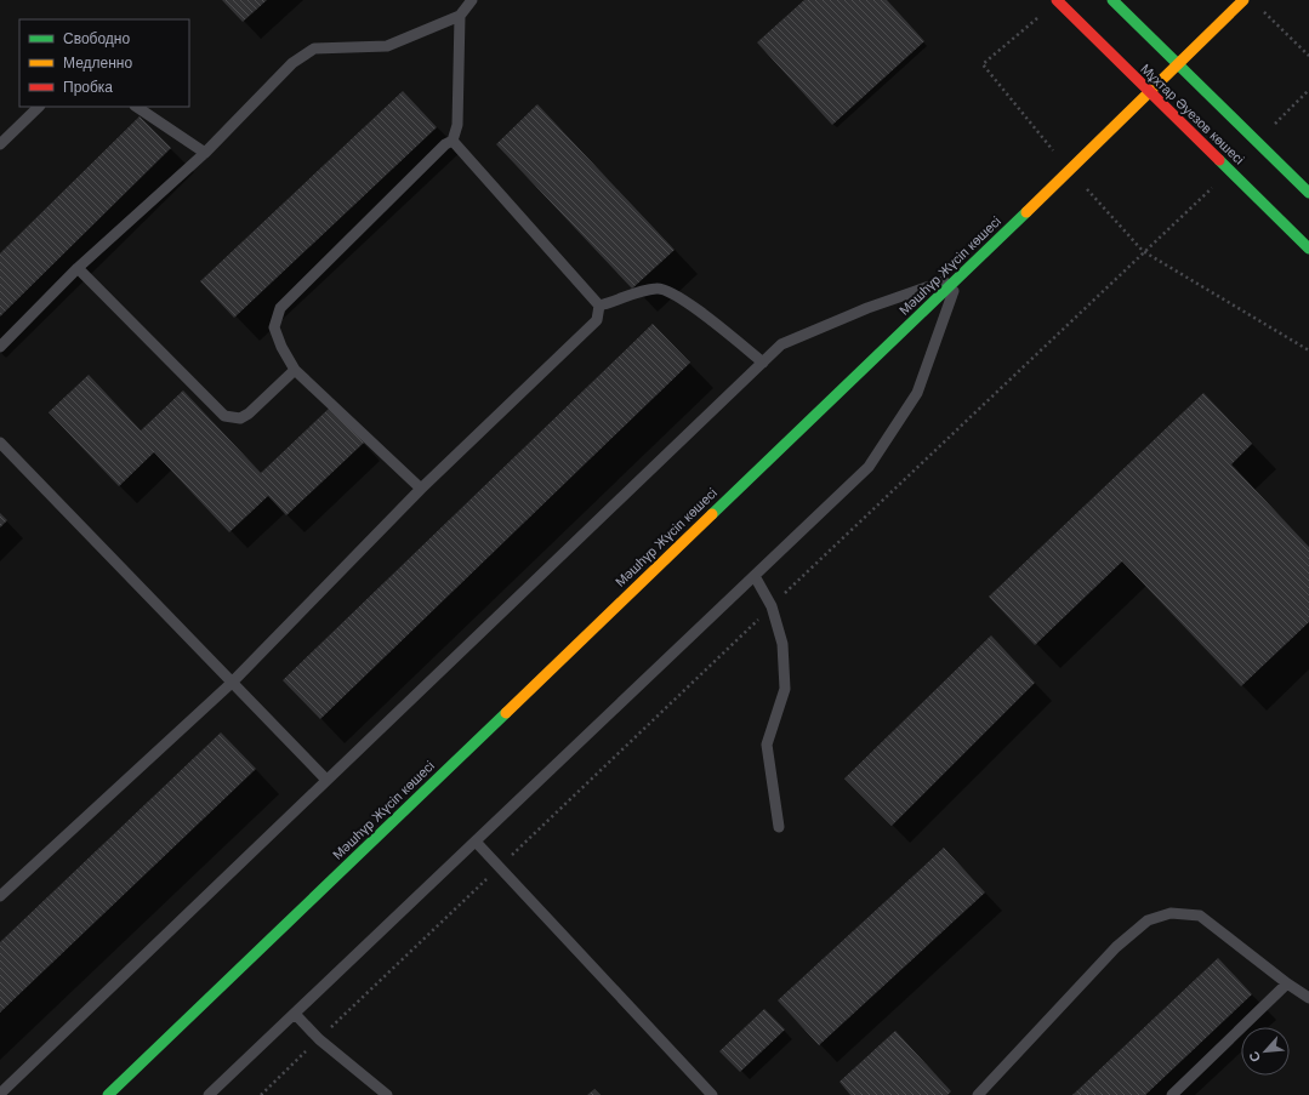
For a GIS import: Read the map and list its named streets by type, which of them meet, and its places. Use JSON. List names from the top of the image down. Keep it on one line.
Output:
{"streets":{"main road":["Мұхтар Әуезов көшесі","Мәшһүр Жүсіп көшесі"]},"crossings":[["Мұхтар Әуезов көшесі","Мәшһүр Жүсіп көшесі"]],"legend":["Свободно","Медленно","Пробка"],"north":"bottom left"}
